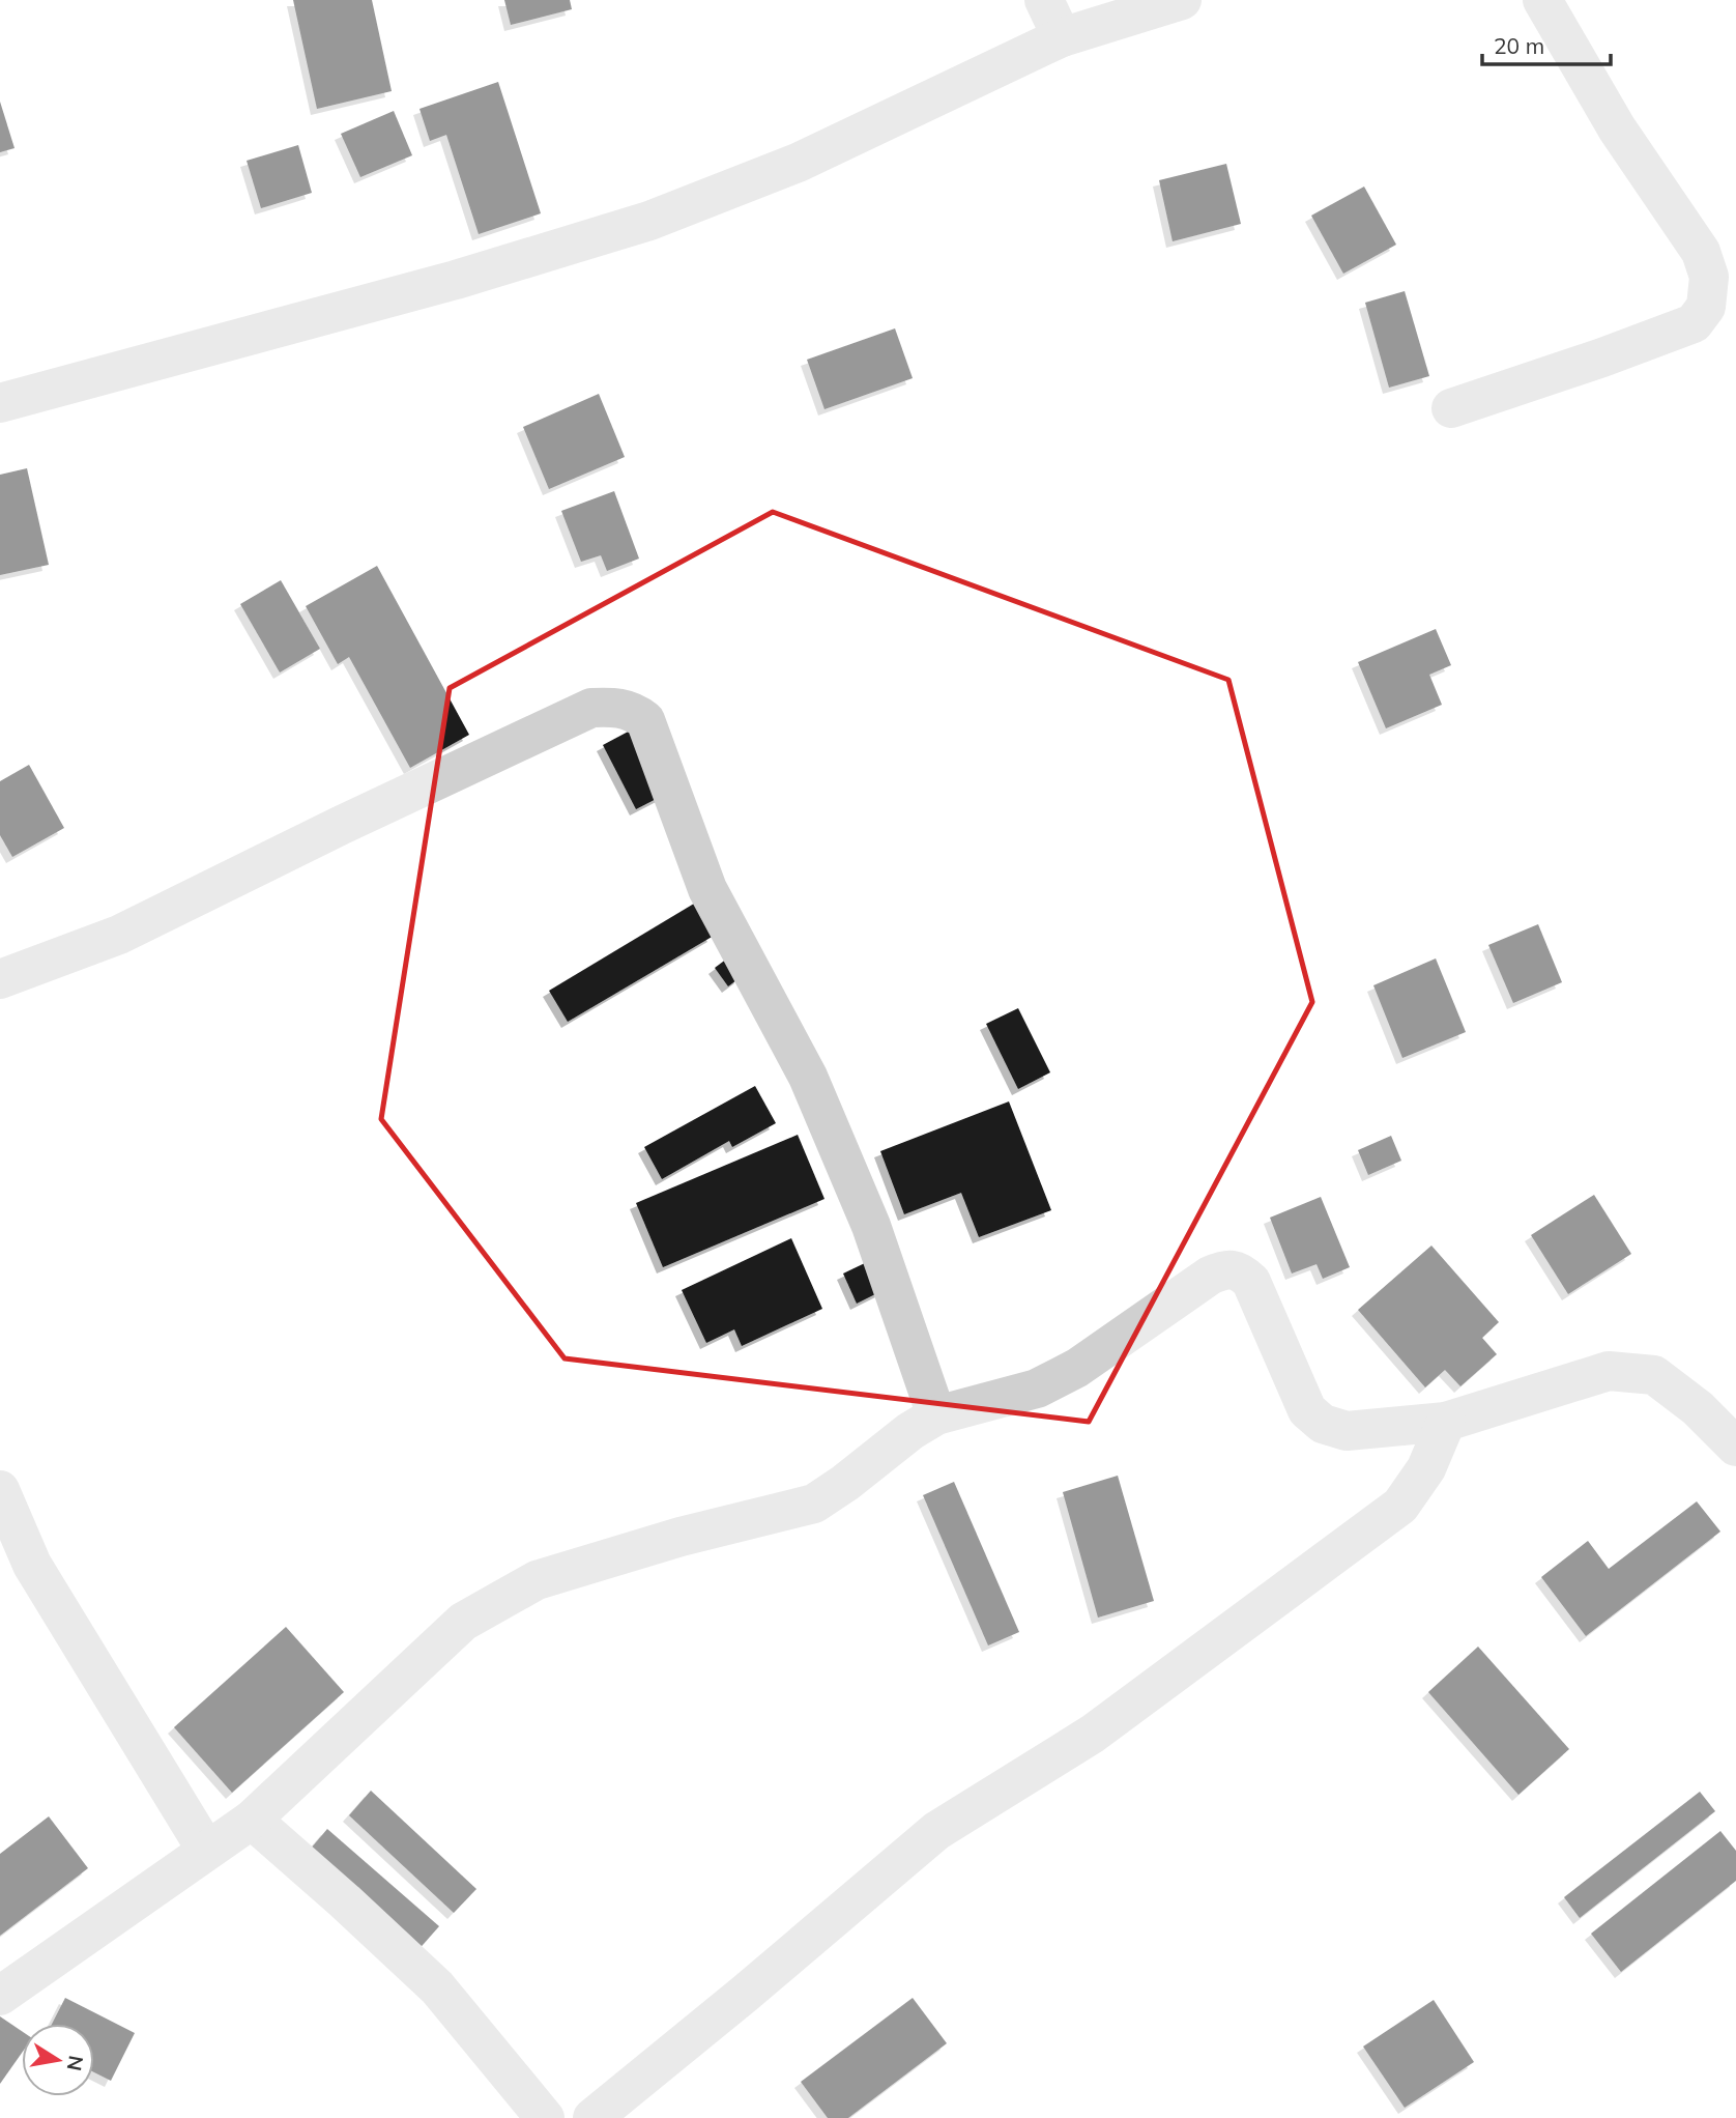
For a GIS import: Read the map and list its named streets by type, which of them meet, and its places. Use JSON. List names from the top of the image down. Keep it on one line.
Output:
{"scale_bar":"20 m","north":"right"}
